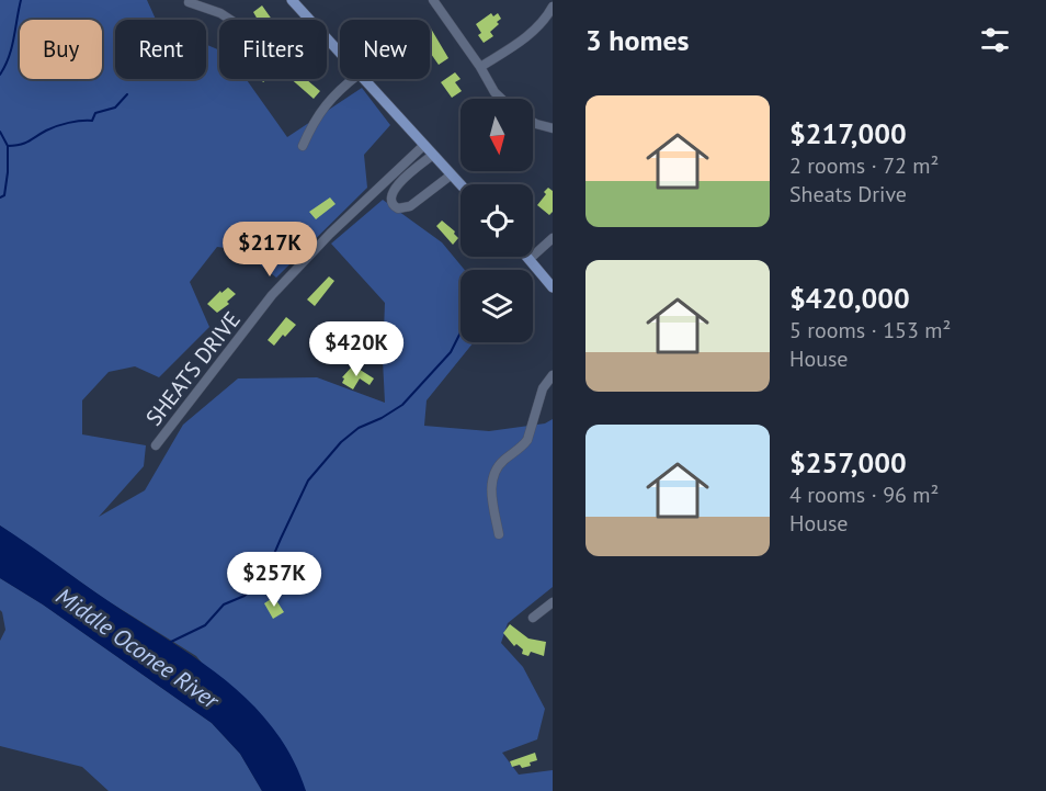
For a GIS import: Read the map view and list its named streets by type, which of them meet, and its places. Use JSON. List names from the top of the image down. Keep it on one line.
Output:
{"streets":{"street":["SHEATS DRIVE"]},"water":["Middle Oconee River"],"north":"bottom","page":{"heading":"3 homes","chip":["Buy","Rent","Filters","New"],"list":[{"name":"$217,000","note":"2 rooms · 72 m² · Sheats Drive"},{"name":"$420,000","note":"5 rooms · 153 m² · House"},{"name":"$257,000","note":"4 rooms · 96 m² · House"}],"price":["$217K","$420K","$257K"]}}
